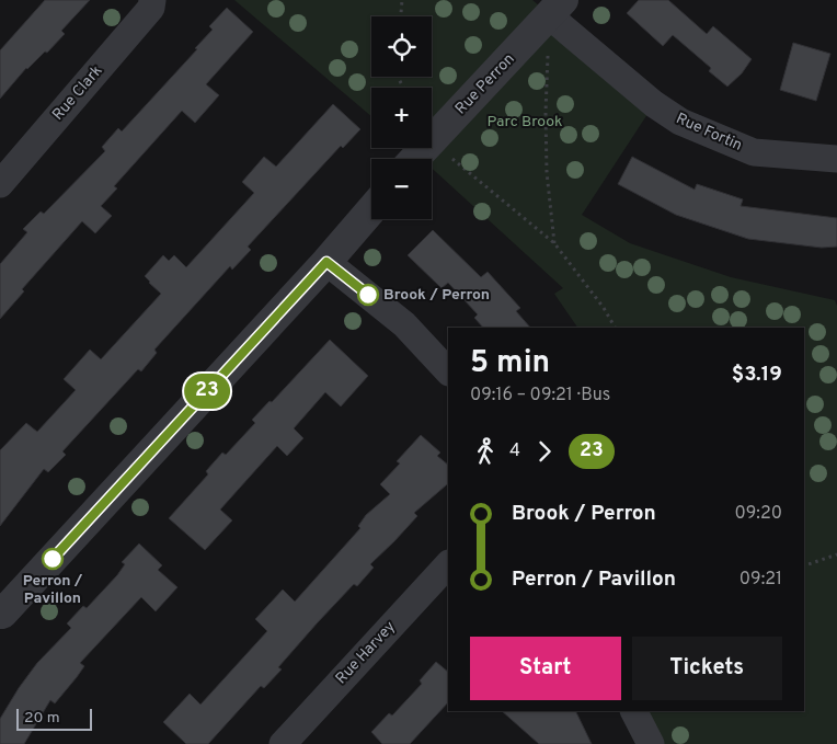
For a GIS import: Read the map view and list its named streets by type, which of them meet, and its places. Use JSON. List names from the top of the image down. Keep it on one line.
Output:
{"streets":{"street":["Rue Perron","Rue Clark","Rue Fortin","Rue Harvey"]},"crossings":[["Rue Perron","Rue Fortin"]],"parks":["Parc Brook"],"places":["Brook / Perron","Perron / Pavillon"],"lines":["bus line 23"],"scale_bar":"20 m","page":{"on_map":"23","map_buttons":["+","−"],"heading":["5 min","09:16 – 09:21 · Bus","$3.19"],"legs":["4","23"],"list":[{"name":"Brook / Perron","value":"09:20"},{"name":"Perron / Pavillon","value":"09:21"}],"buttons":["Start","Tickets"],"scale":"20 m"}}
